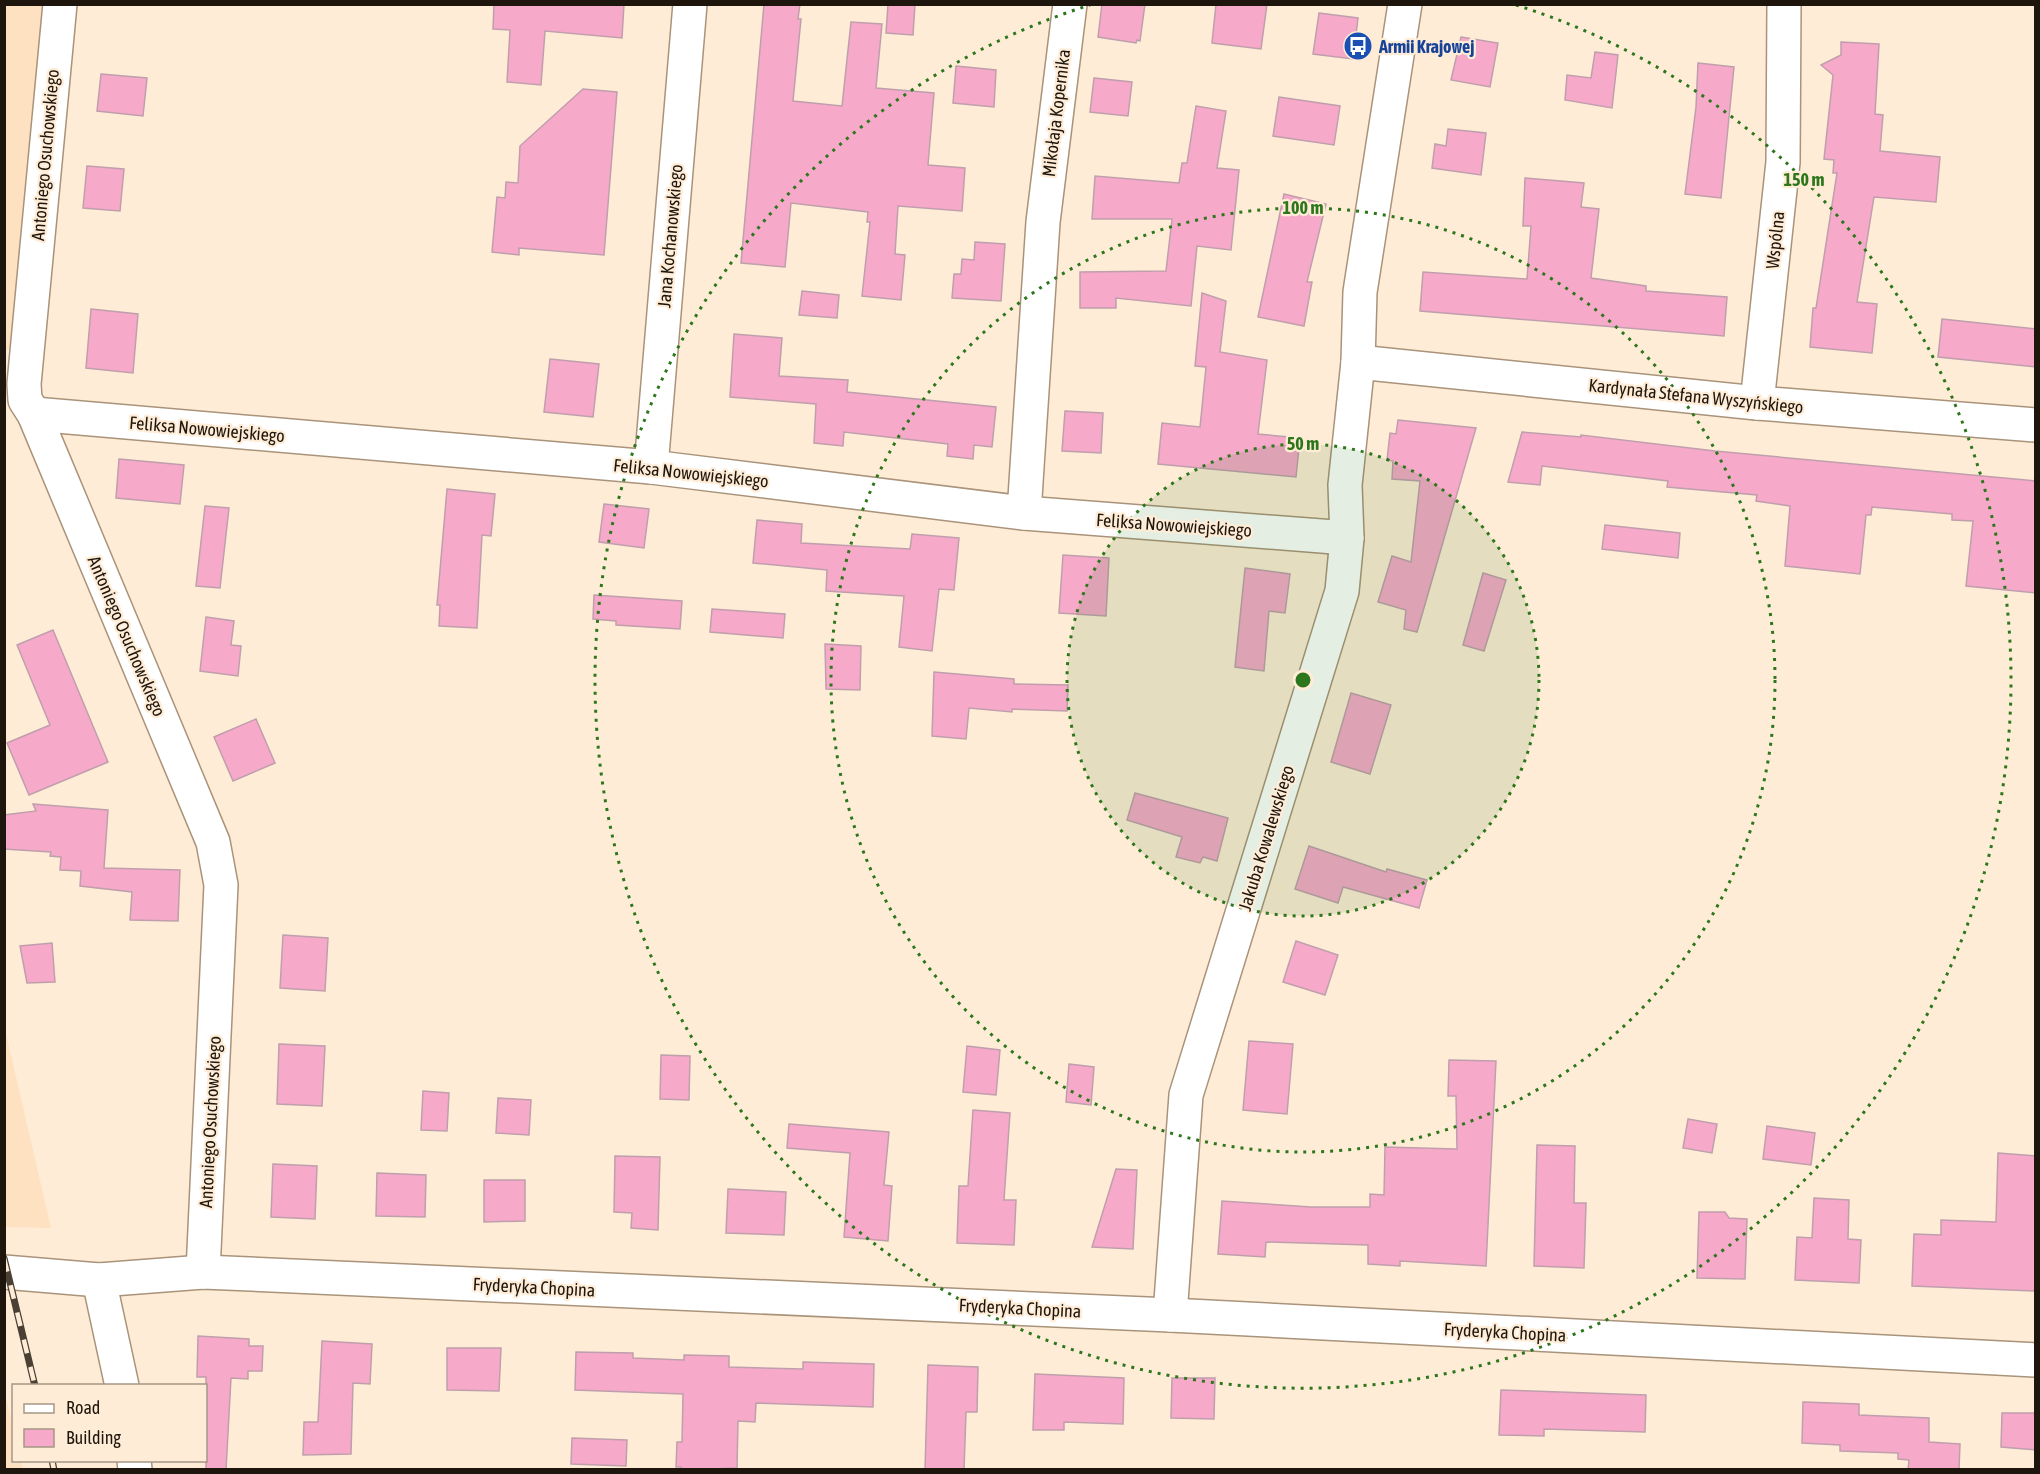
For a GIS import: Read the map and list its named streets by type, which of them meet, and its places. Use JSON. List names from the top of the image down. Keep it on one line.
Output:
{"streets":{"street":["Mikołaja Kopernika","Antoniego Osuchowskiego","Jana Kochanowskiego","Wspólna","Kardynała Stefana Wyszyńskiego","Feliksa Nowowiejskiego","Jakuba Kowalewskiego","Fryderyka Chopina"]},"crossings":[["Mikołaja Kopernika","Feliksa Nowowiejskiego"],["Antoniego Osuchowskiego","Feliksa Nowowiejskiego"],["Antoniego Osuchowskiego","Fryderyka Chopina"],["Jana Kochanowskiego","Feliksa Nowowiejskiego"],["Wspólna","Kardynała Stefana Wyszyńskiego"],["Kardynała Stefana Wyszyńskiego","Jakuba Kowalewskiego"],["Feliksa Nowowiejskiego","Jakuba Kowalewskiego"],["Jakuba Kowalewskiego","Fryderyka Chopina"]],"places":{"bus stop":["Armii Krajowej"]},"legend":["Road","Building"],"rings":["150 m","100 m","50 m"]}
